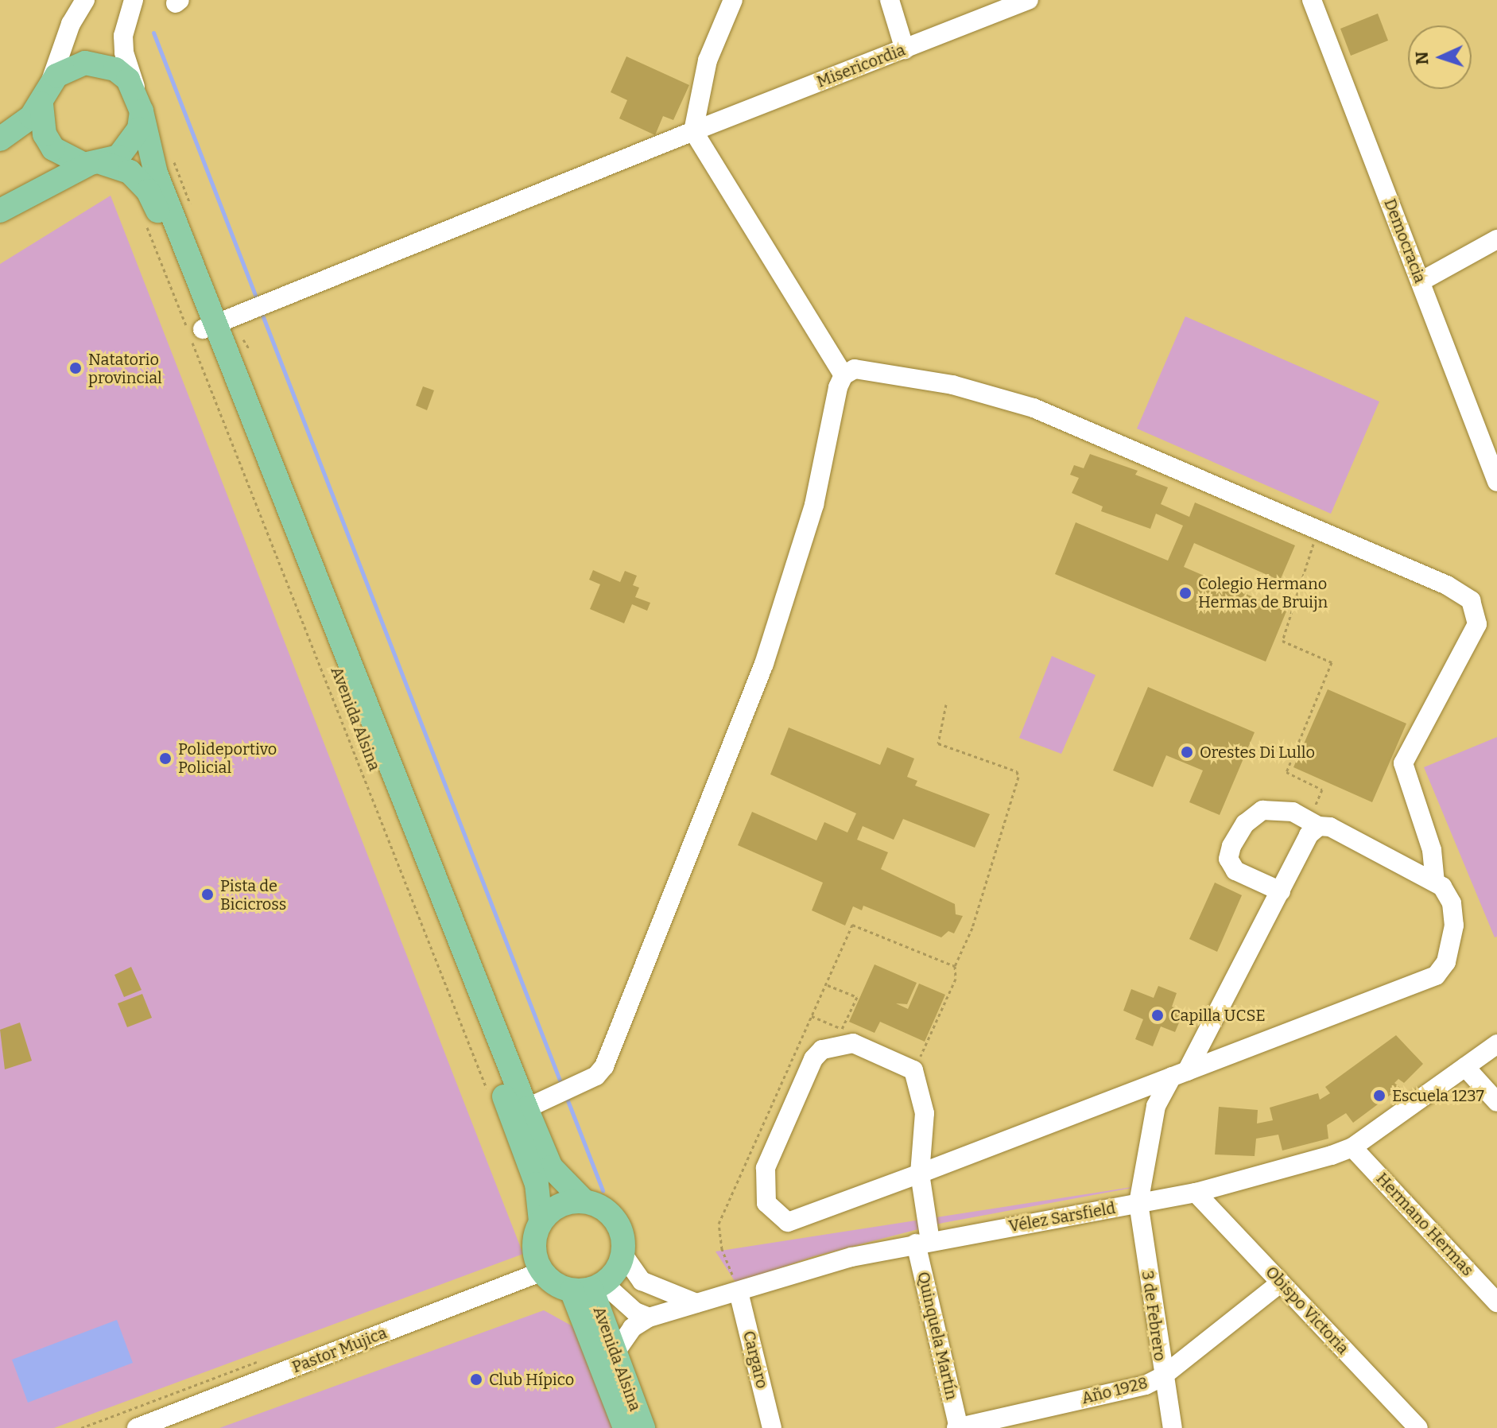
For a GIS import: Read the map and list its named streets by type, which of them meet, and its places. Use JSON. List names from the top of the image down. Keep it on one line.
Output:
{"streets":{"main road":["Avenida Alsina"],"street":["Misericordia","Democracia","Vélez Sarsfield","Hermano Hermas","Obispo Victoria","3 de Febrero","Quinquela Martín","Pastor Mujica","Cargaro","Año 1928"]},"crossings":[["Misericordia","Avenida Alsina"],["Avenida Alsina","Vélez Sarsfield"],["Avenida Alsina","Pastor Mujica"],["Vélez Sarsfield","Hermano Hermas"],["Vélez Sarsfield","Obispo Victoria"],["Vélez Sarsfield","3 de Febrero"],["Vélez Sarsfield","Quinquela Martín"],["Vélez Sarsfield","Cargaro"],["Obispo Victoria","Año 1928"],["3 de Febrero","Año 1928"],["Quinquela Martín","Año 1928"]],"places":["Natatorio provincial","Colegio Hermano Hermas de Bruijn","Orestes Di Lullo","Polideportivo Policial","Pista de Bicicross","Capilla UCSE","Escuela 1237","Club Hípico"],"north":"left"}
